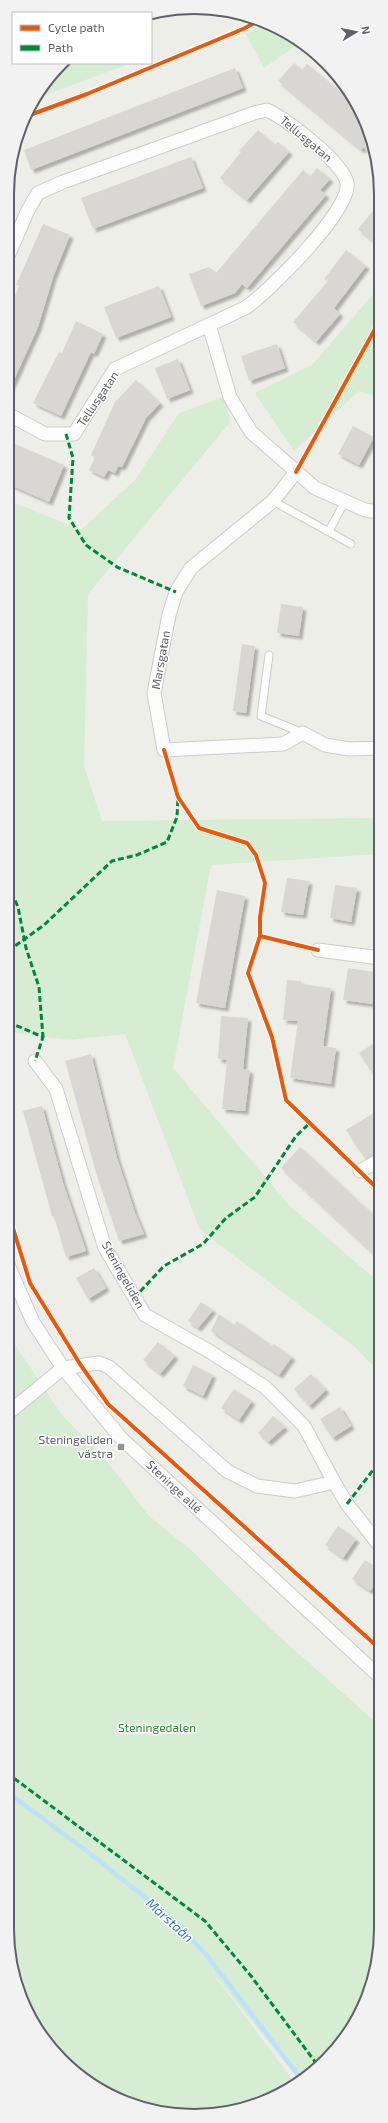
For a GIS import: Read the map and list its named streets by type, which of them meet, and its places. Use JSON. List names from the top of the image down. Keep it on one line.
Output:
{"streets":{"street":["Tellusgatan","Marsgatan","Steningeliden","Steninge allé"]},"water":["Märstaån"],"parks":["Steningedalen"],"places":{"transit":["Steningeliden västra"]},"legend":["Cycle path","Path"],"north":"right"}
